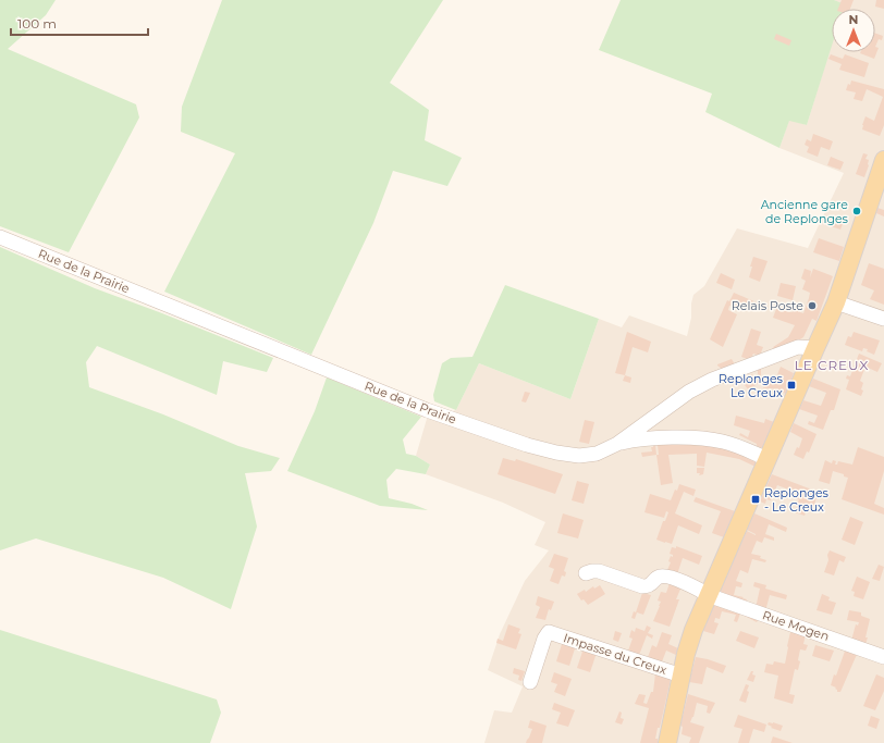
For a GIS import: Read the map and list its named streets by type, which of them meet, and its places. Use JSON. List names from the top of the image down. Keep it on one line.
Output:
{"streets":{"street":["Rue de la Prairie","Rue Mogen","Impasse du Creux"]},"districts":["LE CREUX"],"places":{"other":["Ancienne gare de Replonges","Relais Poste"],"transit":["Replonges Le Creux","Replonges - Le Creux"]},"scale_bar":"100 m","north":"top"}
